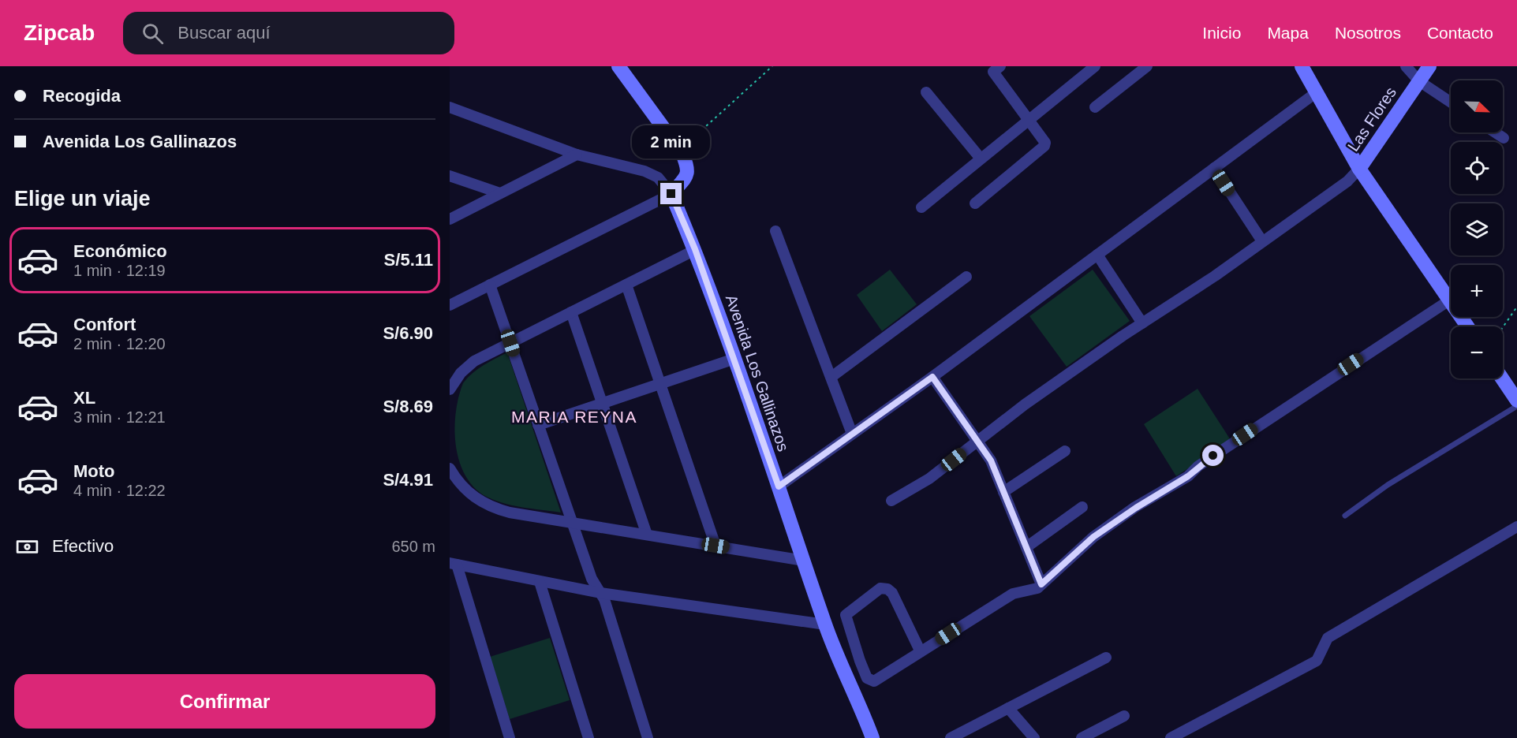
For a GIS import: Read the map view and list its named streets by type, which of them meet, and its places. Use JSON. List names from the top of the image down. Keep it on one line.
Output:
{"streets":{"street":["Las Flores","Avenida Los Gallinazos"]},"districts":["MARIA REYNA"],"north":"bottom right","page":{"header":"Zipcab","search":"Buscar aquí","nav":["Inicio","Mapa","Nosotros","Contacto"],"banner":["Recogida","Avenida Los Gallinazos"],"map_buttons":["+","−"],"bubble":"2 min","heading":"Elige un viaje","list":[{"name":"Económico","note":"1 min · 12:19","value":"S/5.11"},{"name":"Confort","note":"2 min · 12:20","value":"S/6.90"},{"name":"XL","note":"3 min · 12:21","value":"S/8.69"},{"name":"Moto","note":"4 min · 12:22","value":"S/4.91"}],"pay":["Efectivo","650 m"],"buttons":"Confirmar"}}
